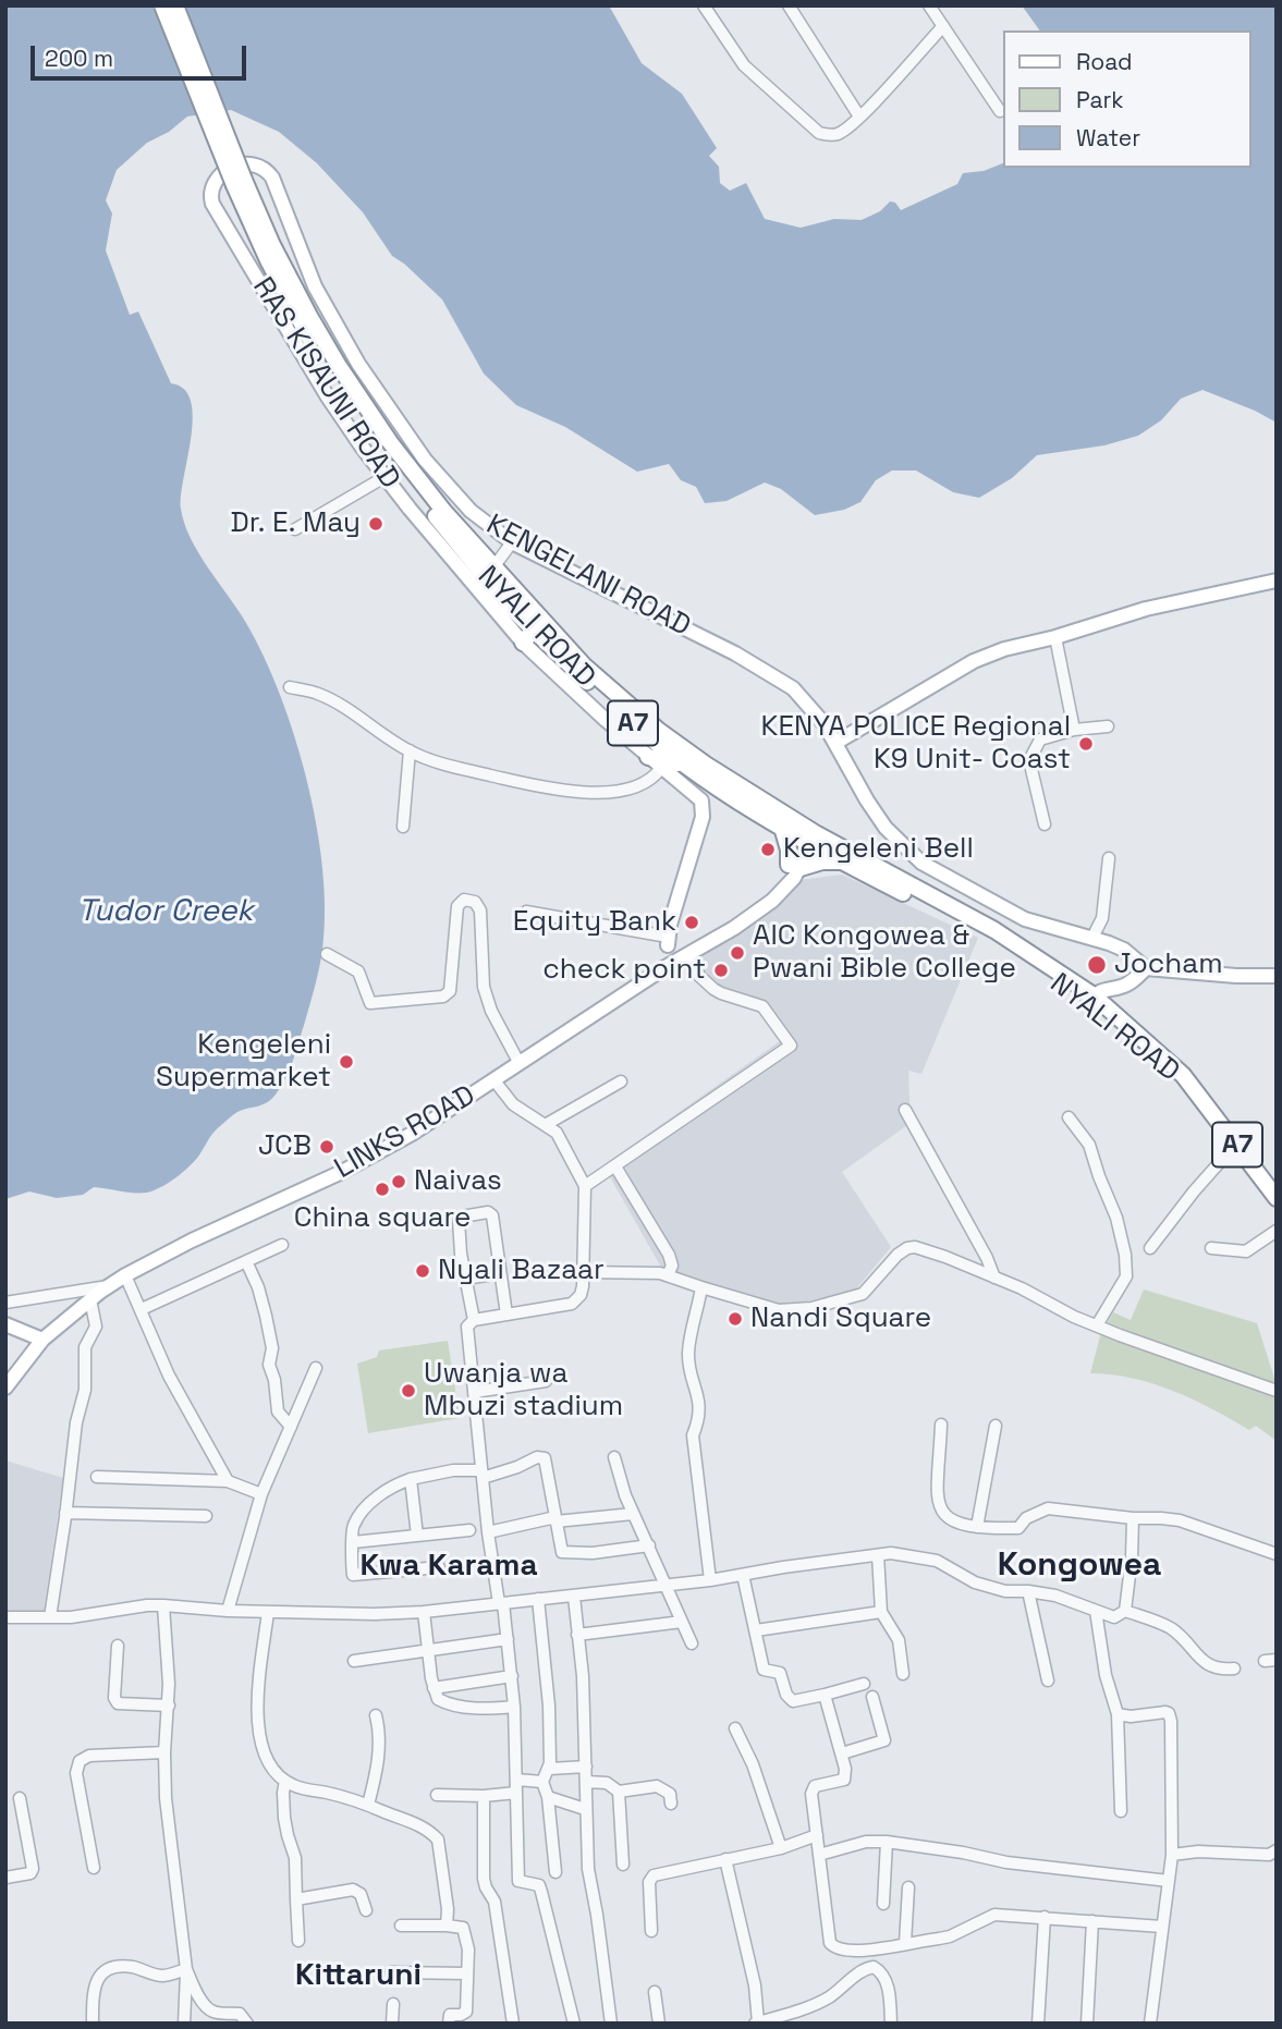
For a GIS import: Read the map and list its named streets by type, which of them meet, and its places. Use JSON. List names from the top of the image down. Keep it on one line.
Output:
{"streets":{"highway":["NYALI ROAD","A7"],"main road":["RAS KISAUNI ROAD","KENGELANI ROAD","LINKS ROAD"]},"crossings":[["RAS KISAUNI ROAD","KENGELANI ROAD"],["RAS KISAUNI ROAD","NYALI ROAD"],["NYALI ROAD","A7"],["NYALI ROAD","LINKS ROAD"]],"districts":["Kwa Karama","Kongowea","Kittaruni"],"water":["Tudor Creek"],"places":["Dr. E. May","KENYA POLICE Regional K9 Unit- Coast","Kengeleni Bell","Equity Bank","AIC Kongowea & Pwani Bible College","Jocham","check point","Kengeleni Supermarket","JCB","Naivas","China square","Nyali Bazaar","Nandi Square","Uwanja wa Mbuzi stadium"],"legend":["Road","Park","Water"],"scale_bar":"200 m"}
